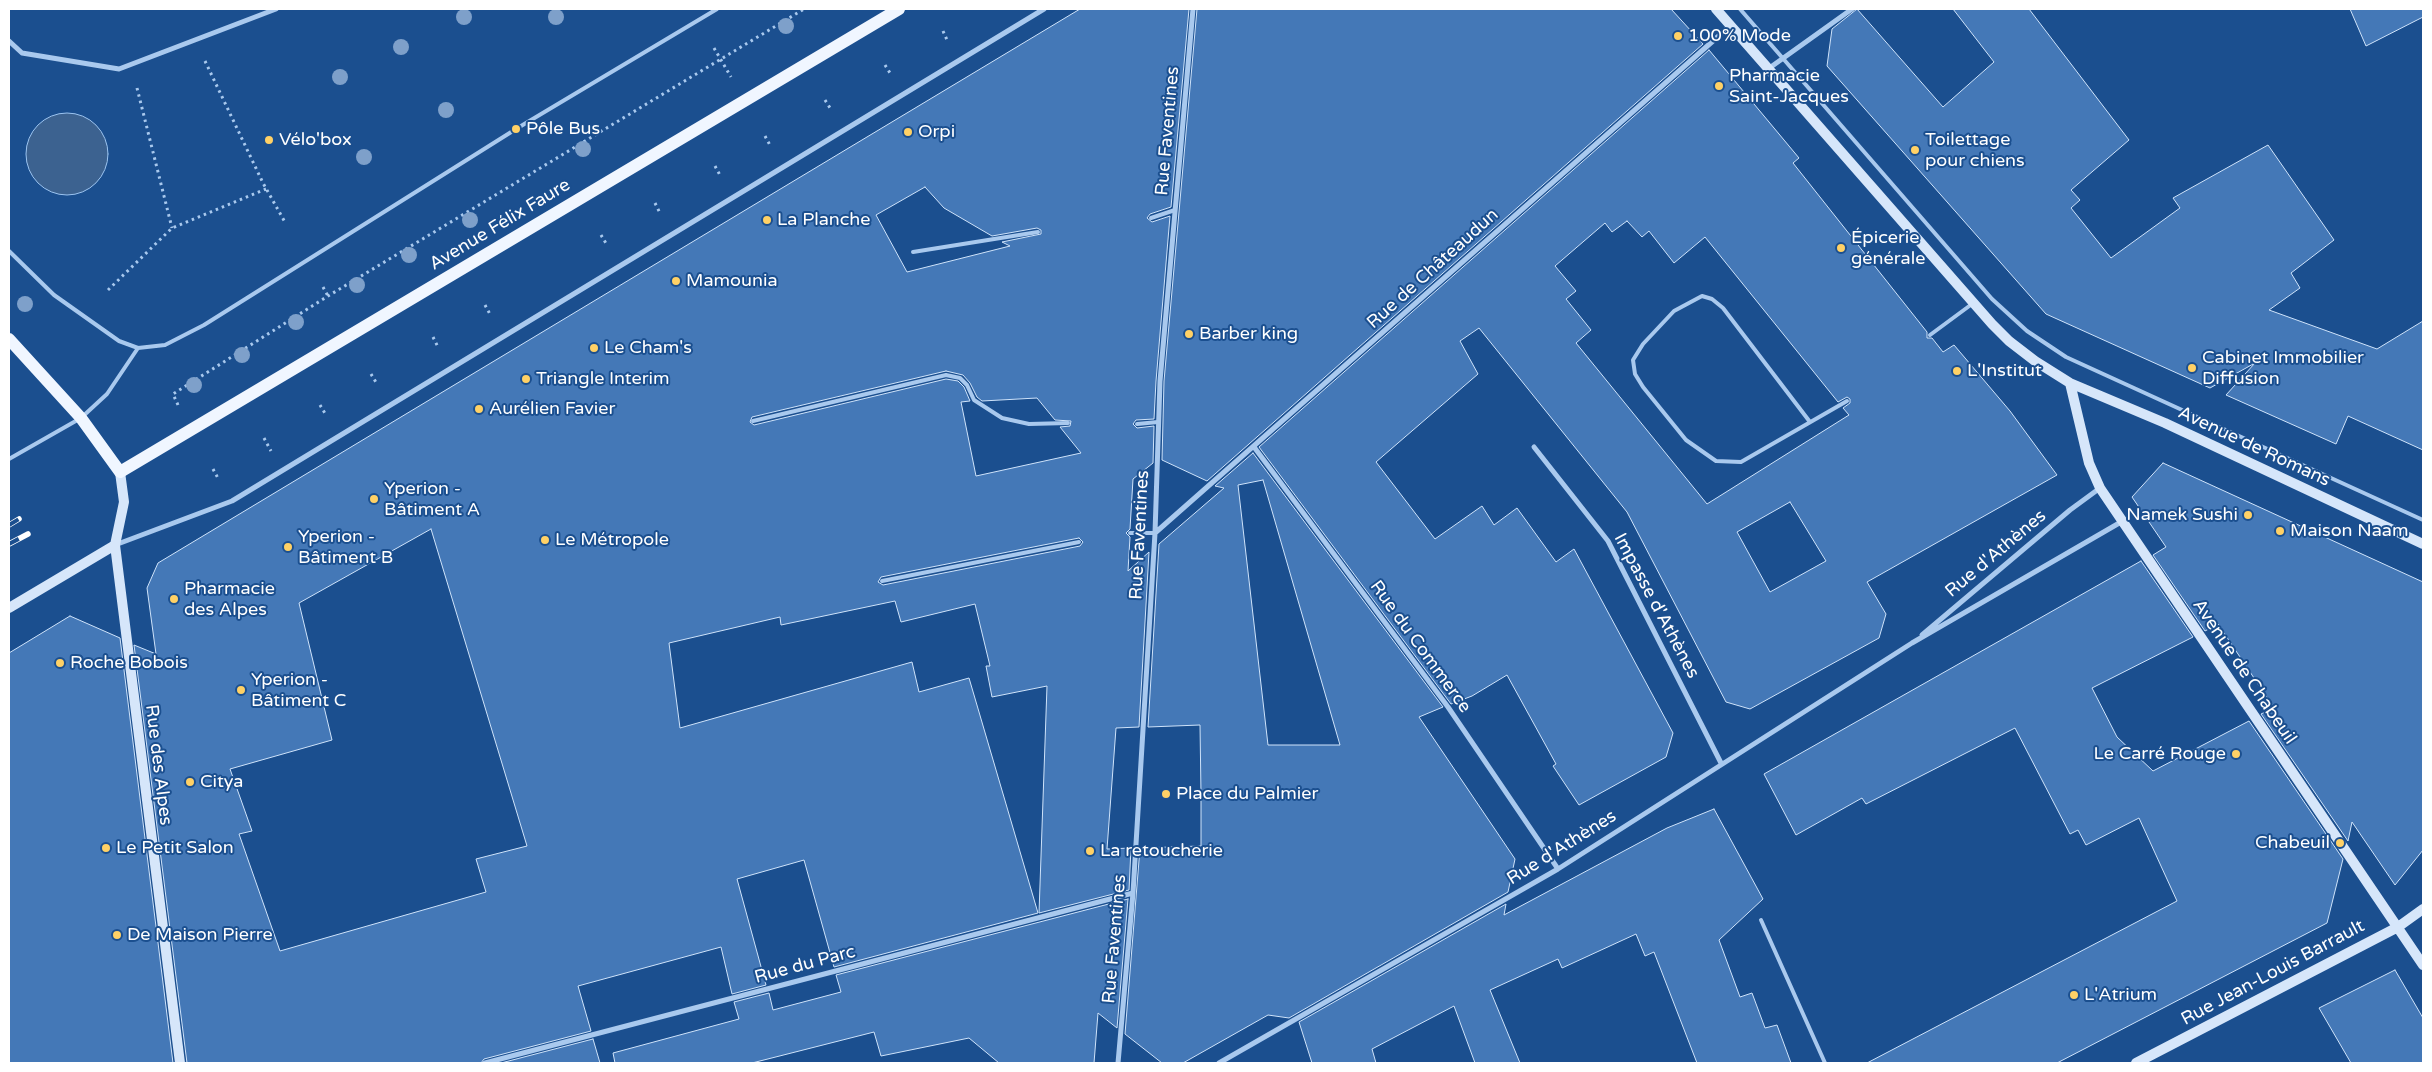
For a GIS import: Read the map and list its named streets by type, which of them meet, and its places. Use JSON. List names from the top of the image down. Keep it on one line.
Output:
{"streets":{"main road":["Avenue Félix Faure"],"street":["Rue Faventines","Rue de Châteaudun","Avenue de Romans","Rue d'Athènes","Impasse d'Athènes","Rue du Commerce","Avenue de Chabeuil","Rue des Alpes","Rue du Parc","Rue Jean-Louis Barrault"]},"crossings":[["Rue Faventines","Rue de Châteaudun"],["Rue Faventines","Rue du Parc"],["Avenue Félix Faure","Rue des Alpes"],["Rue de Châteaudun","Avenue de Romans"],["Rue de Châteaudun","Rue du Commerce"],["Avenue de Romans","Avenue de Chabeuil"],["Rue d'Athènes","Impasse d'Athènes"],["Rue d'Athènes","Rue du Commerce"],["Rue d'Athènes","Avenue de Chabeuil"],["Avenue de Chabeuil","Rue Jean-Louis Barrault"]],"places":["100% Mode","Pharmacie Saint-Jacques","Pôle Bus","Orpi","Vélo'box","Toilettage pour chiens","La Planche","Épicerie générale","Mamounia","Barber king","Le Cham's","Cabinet Immobilier Diffusion","L'Institut","Triangle Interim","Aurélien Favier","Yperion - Bâtiment A","Namek Sushi","Maison Naam","Le Métropole","Yperion - Bâtiment B","Pharmacie des Alpes","Roche Bobois","Yperion - Bâtiment C","Le Carré Rouge","Citya","Place du Palmier","Chabeuil","Le Petit Salon","La retoucherie","De Maison Pierre","L'Atrium"]}
